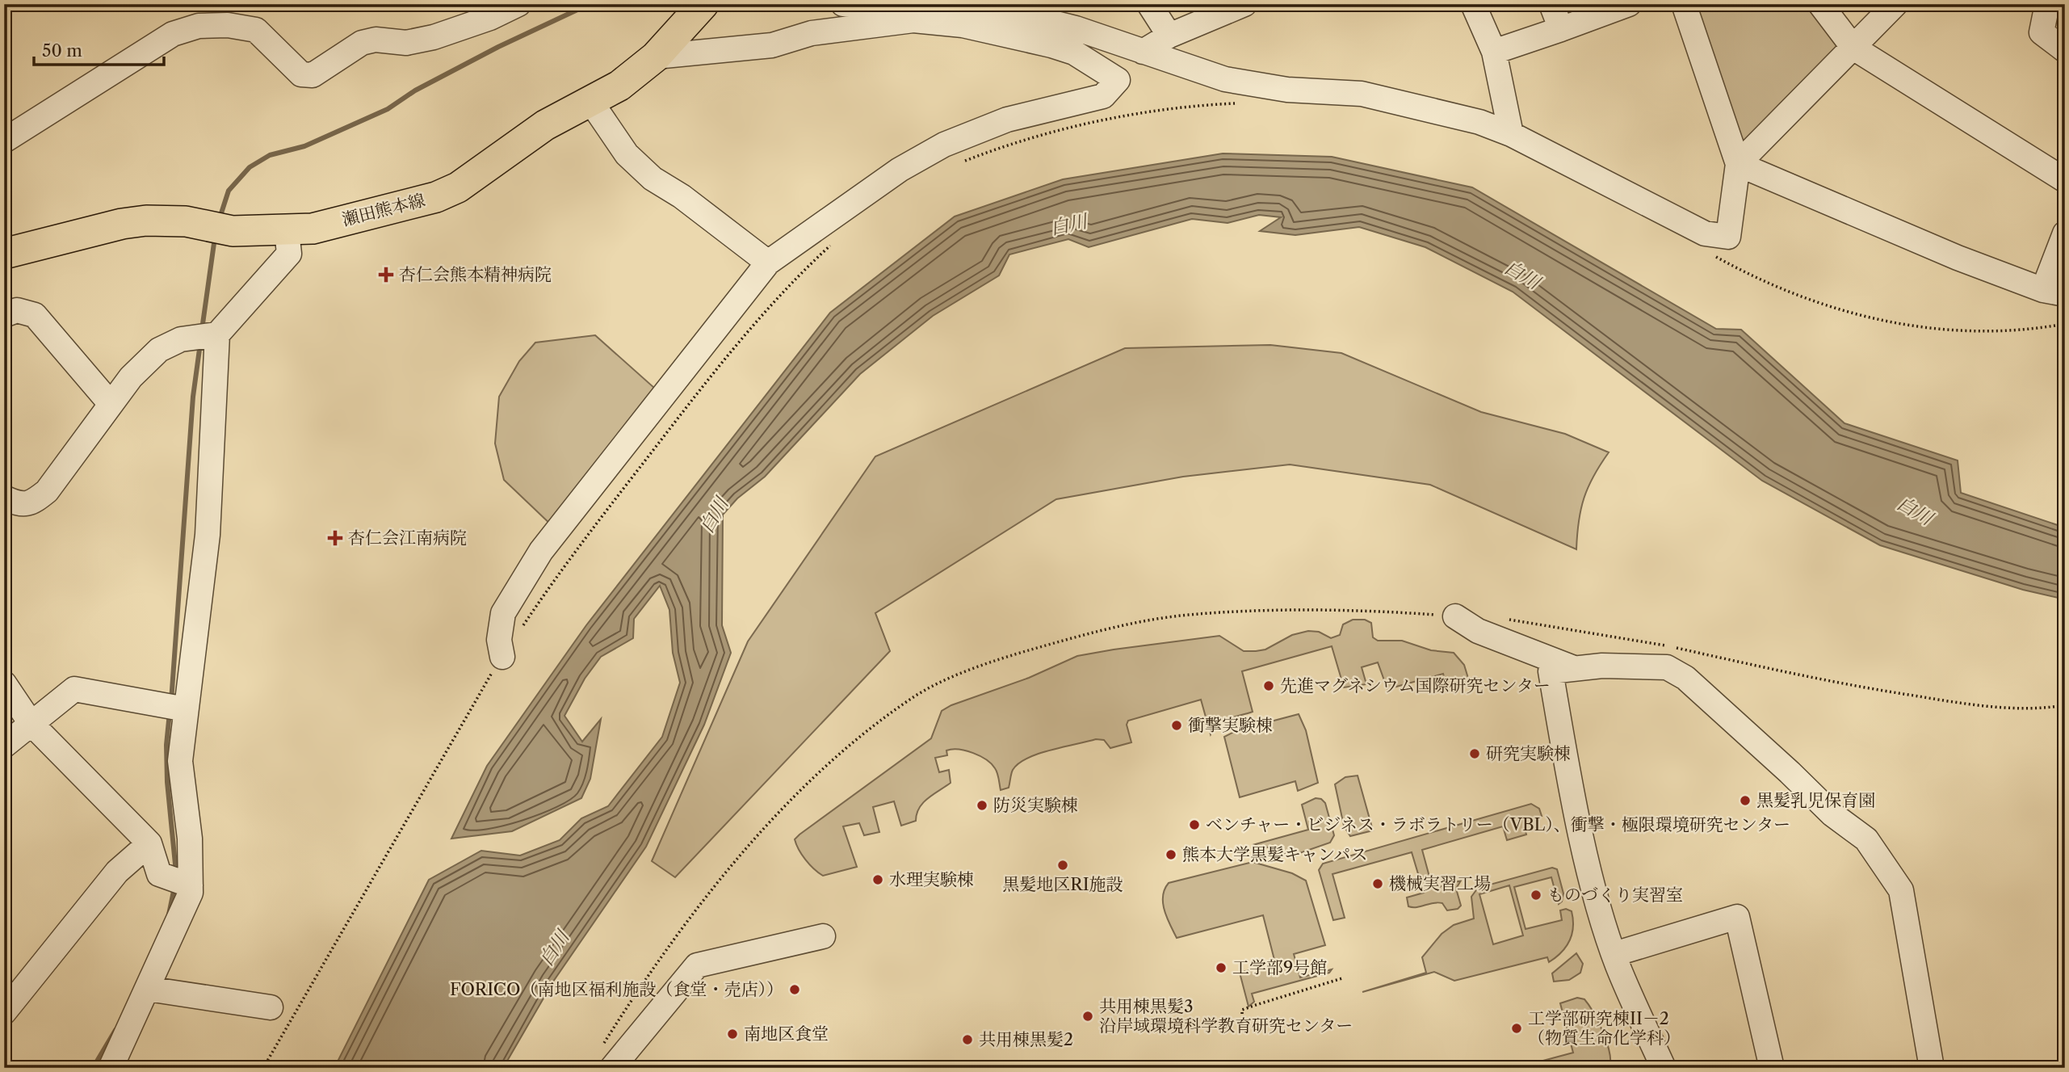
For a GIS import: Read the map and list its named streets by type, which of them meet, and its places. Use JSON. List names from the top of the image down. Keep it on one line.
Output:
{"streets":{"main road":["瀬田熊本線"]},"water":["白川"],"places":{"health":["杏仁会熊本精神病院","杏仁会江南病院"],"other":["先進マグネシウム国際研究センター","衝撃実験棟","研究実験棟","黒髪乳児保育園","防災実験棟","ベンチャー・ビジネス・ラボラトリー（VBL）、衝撃・極限環境研究センター","熊本大学黒髪キャンパス","黒髪地区RI施設","水理実験棟","機械実習工場","ものづくり実習室","工学部9号館","FORICO（南地区福利施設（食堂・売店））","共用棟黒髪3 沿岸域環境科学教育研究センター","工学部研究棟II－2 （物質生命化学科）","南地区食堂","共用棟黒髪2"]},"scale_bar":"50 m"}
